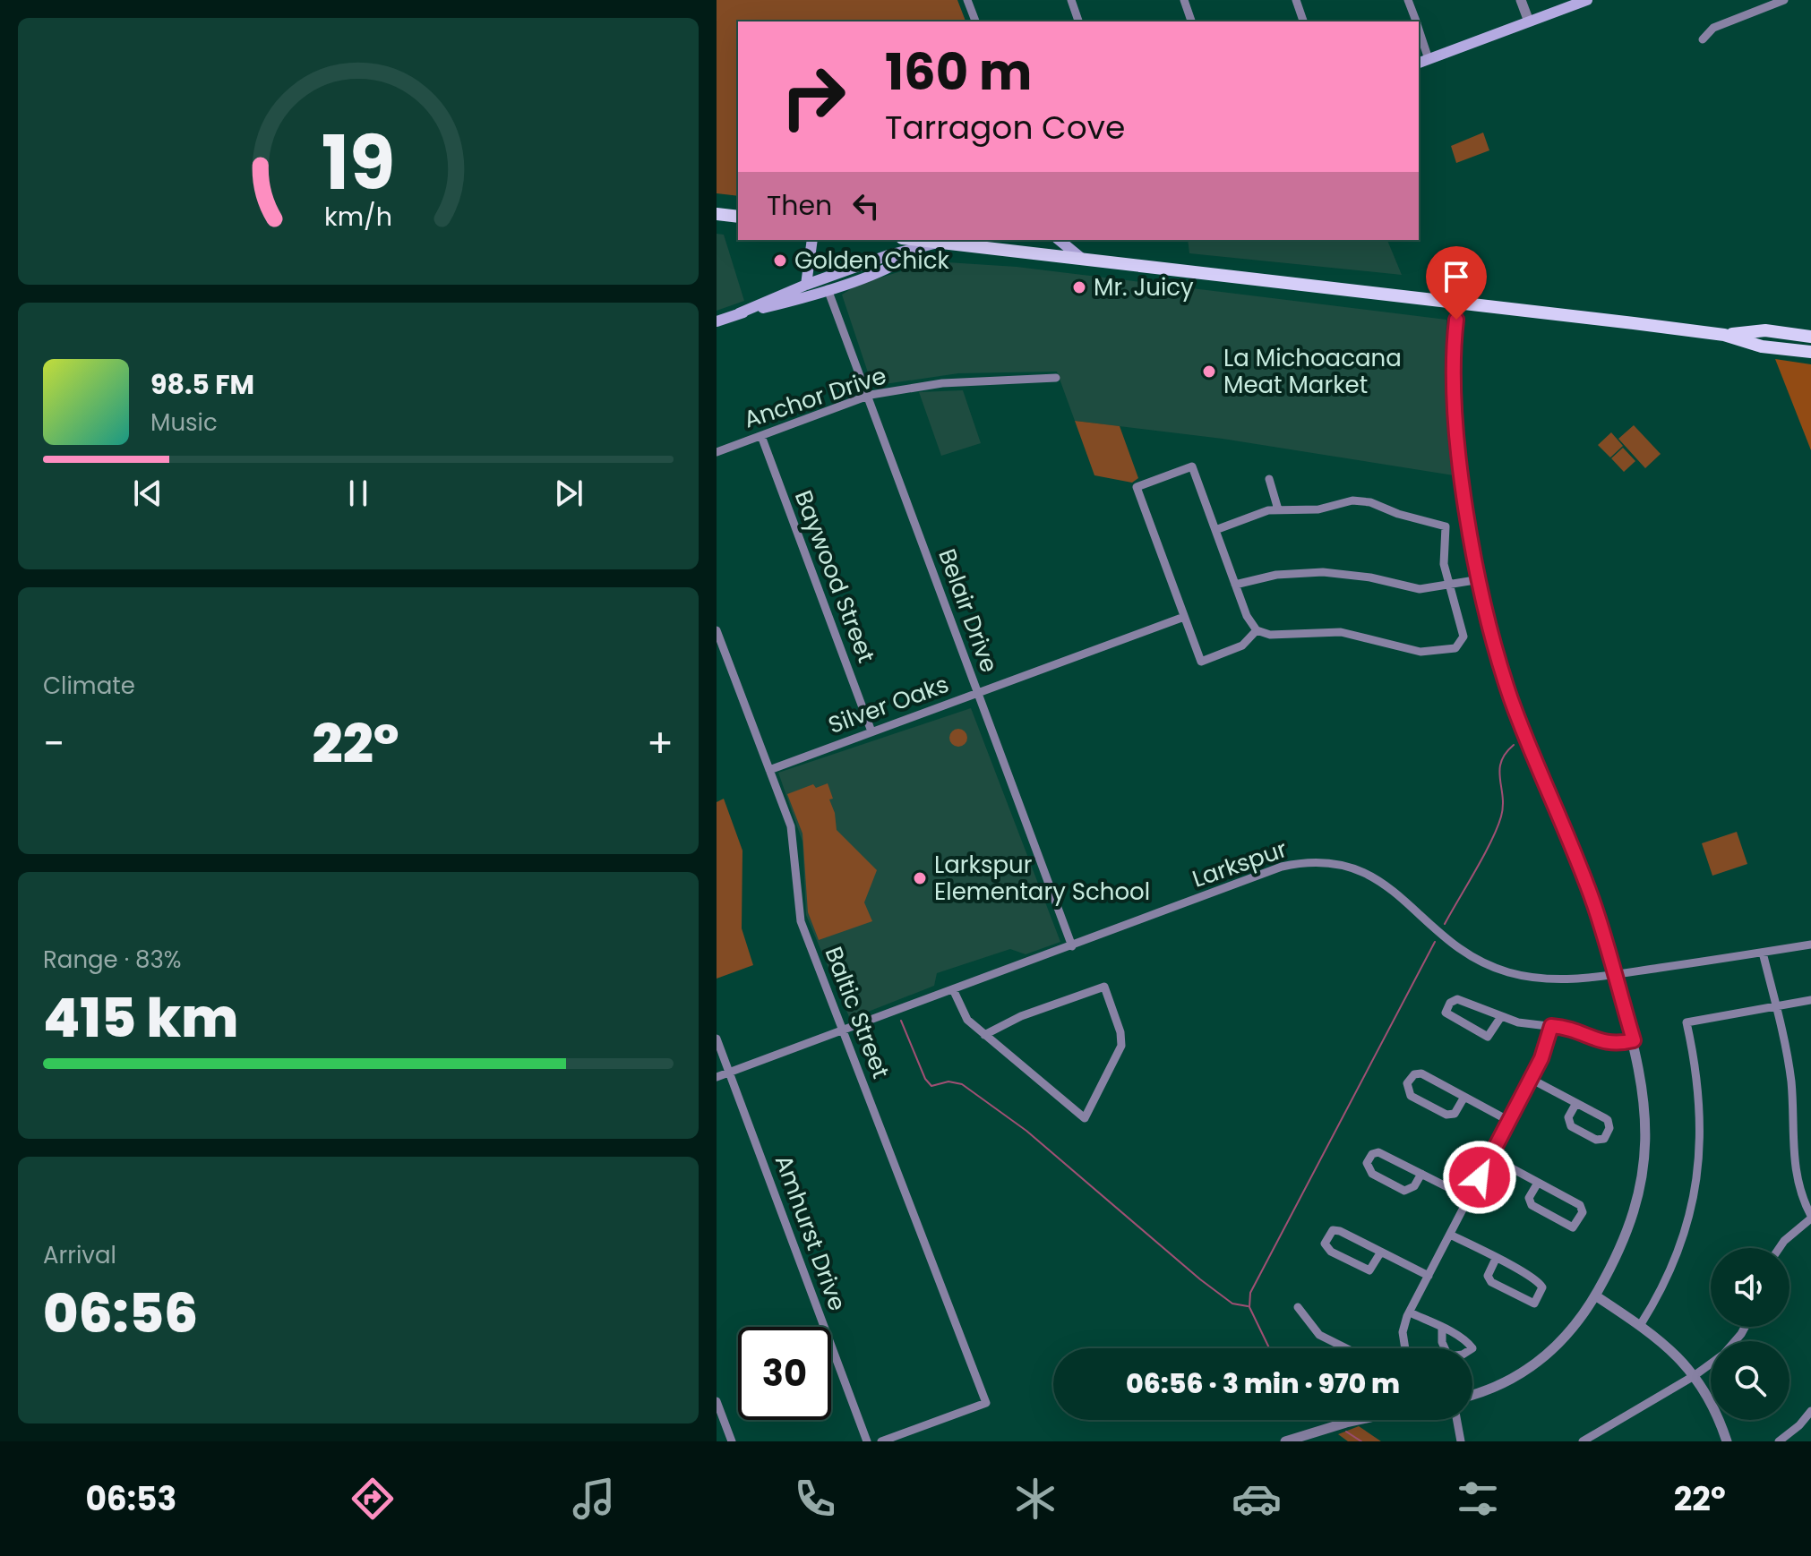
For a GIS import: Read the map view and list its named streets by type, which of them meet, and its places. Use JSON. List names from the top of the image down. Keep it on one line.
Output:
{"streets":{"street":["Anchor Drive","Baywood Street","Belair Drive","Silver Oaks","Larkspur","Baltic Street","Amhurst Drive"]},"crossings":[["Anchor Drive","Baywood Street"],["Anchor Drive","Belair Drive"],["Baywood Street","Silver Oaks"],["Belair Drive","Silver Oaks"],["Belair Drive","Larkspur"],["Silver Oaks","Baltic Street"],["Larkspur","Baltic Street"],["Larkspur","Amhurst Drive"]],"places":["Golden Chick","Mr. Juicy","La Michoacana Meat Market","Larkspur Elementary School"],"page":{"turn":["160 m","Tarragon Cove"],"then":"Then","song":["98.5 FM","Music"],"tile":["Climate",["Range · 83%","415 km"],["Arrival","06:56"]],"heat":["−","22°","+"],"limit":"30","trip":"06:56 · 3 min · 970 m","tabs":["06:53","22°"],"gauge":["19","km/h"]}}
